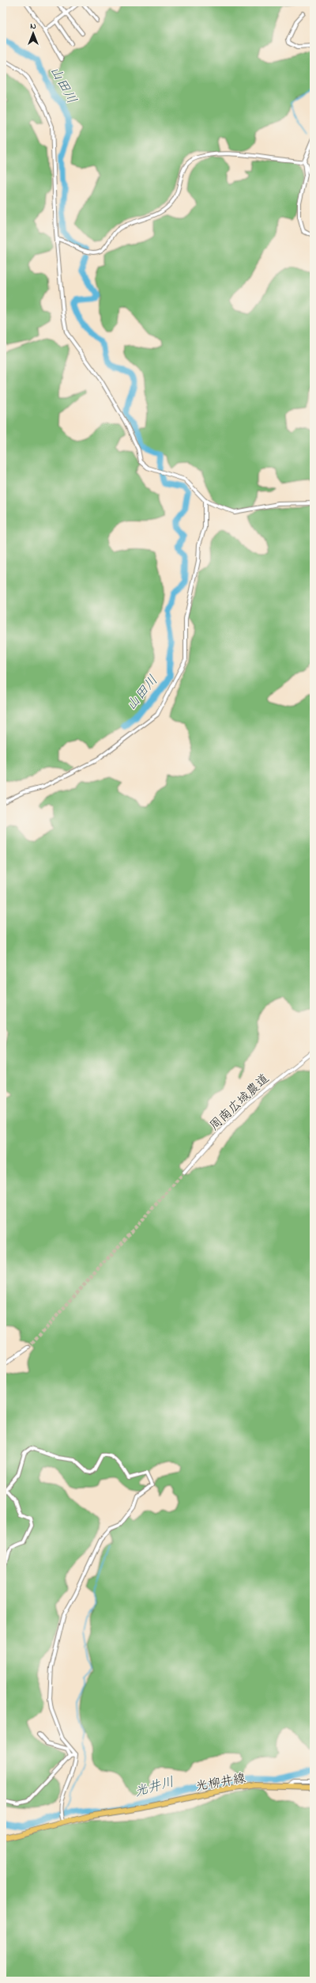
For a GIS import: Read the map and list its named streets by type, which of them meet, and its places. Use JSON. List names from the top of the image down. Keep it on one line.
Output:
{"streets":{"main road":["光柳井線"],"street":["周南広域農道"]},"water":["山田川","光井川"],"north":"top"}
